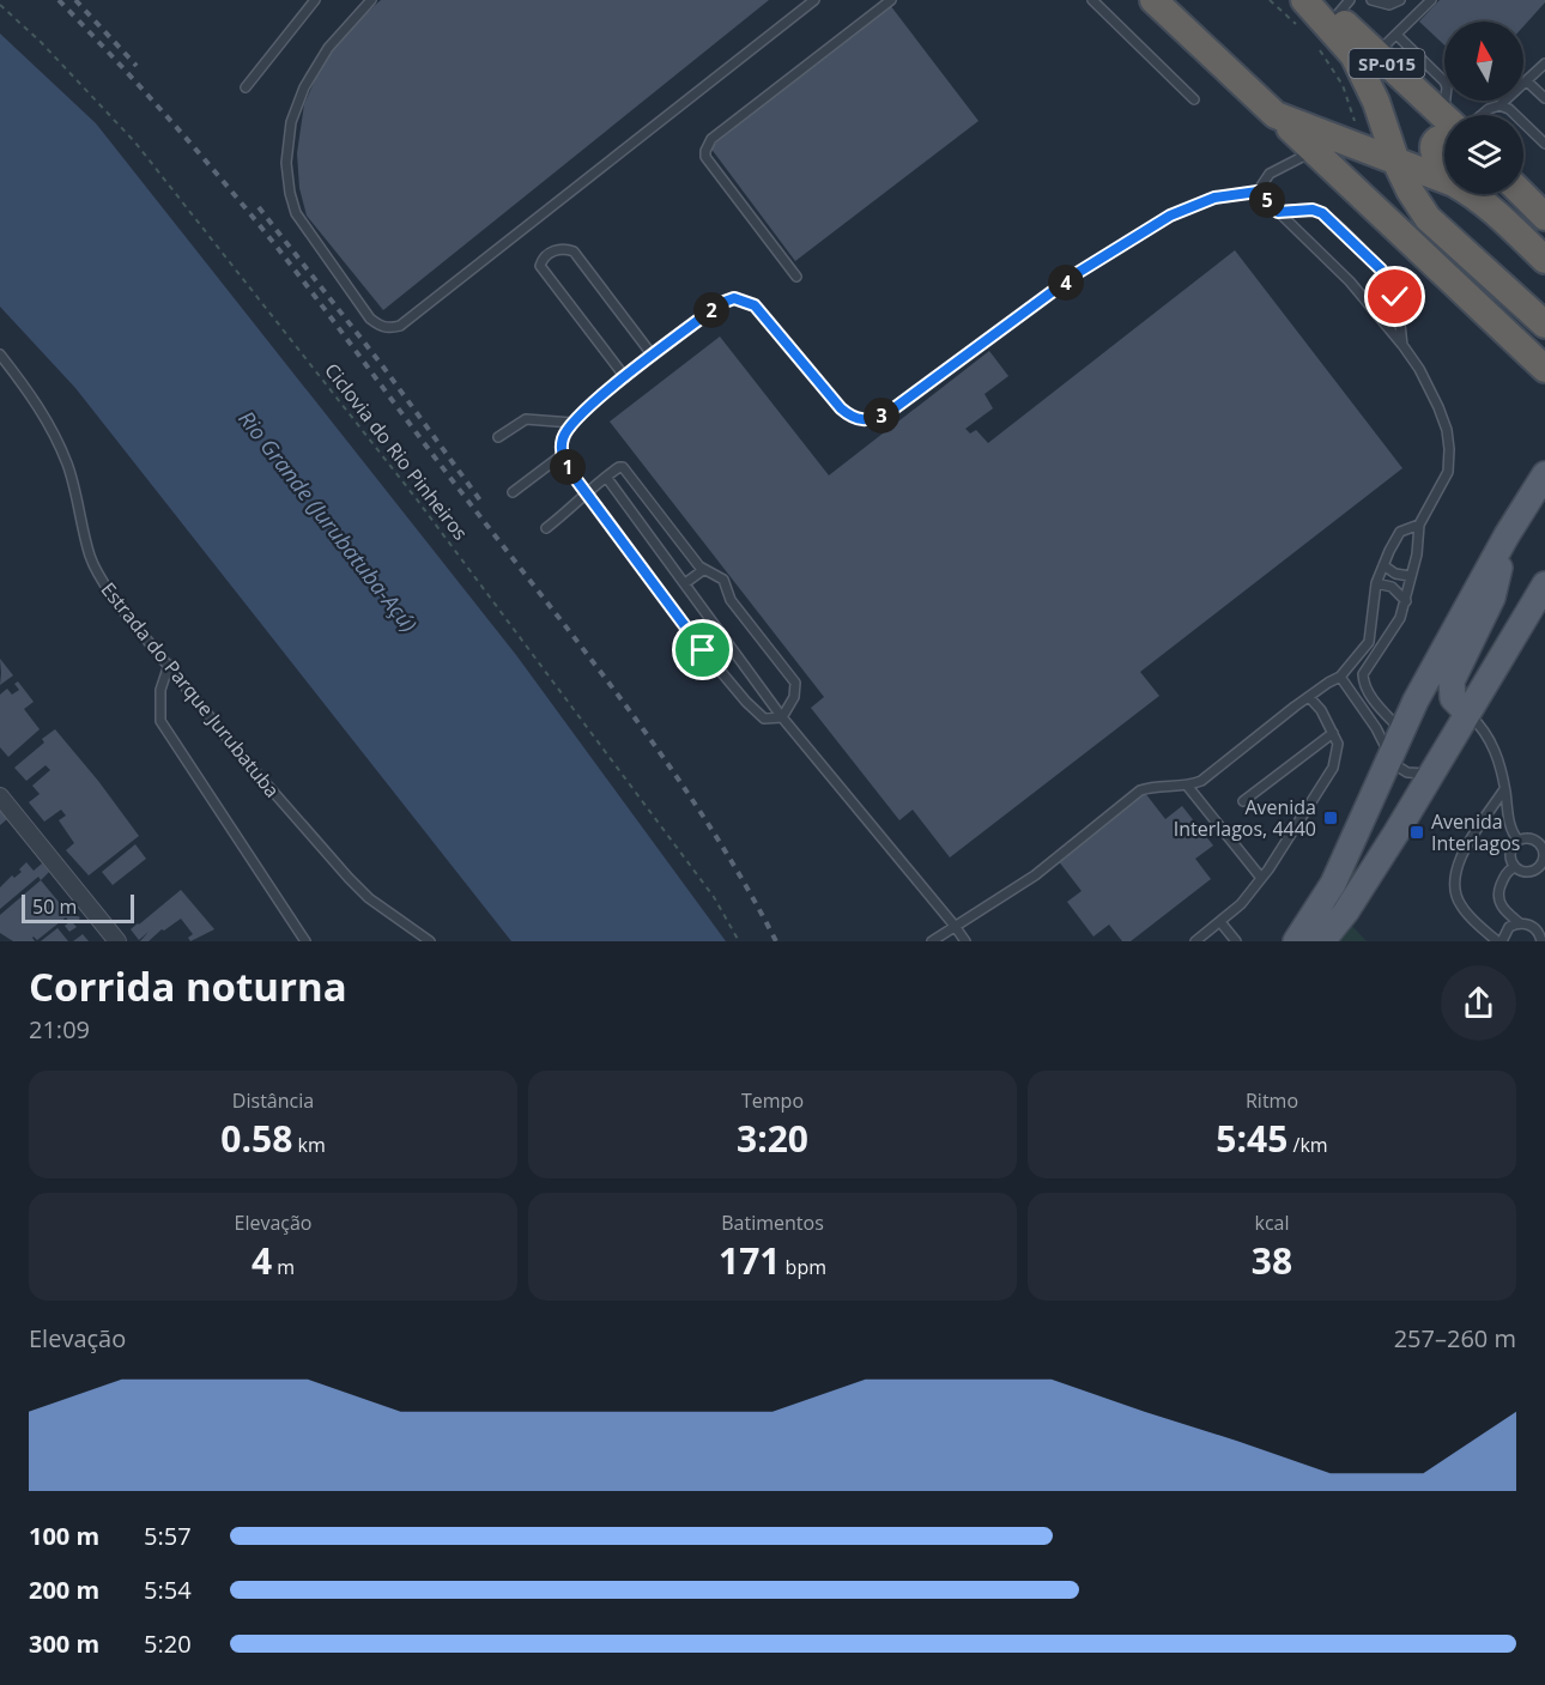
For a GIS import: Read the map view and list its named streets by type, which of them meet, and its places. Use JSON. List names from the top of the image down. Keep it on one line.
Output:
{"streets":{"highway":["SP-015"],"lane":["Estrada do Parque Jurubatuba"],"path":["Ciclovia do Rio Pinheiros"]},"water":["Rio Grande (Jurubatuba-Açú)"],"places":{"transit":["Avenida Interlagos, 4440","Avenida Interlagos"]},"scale_bar":"50 m","north":"top","page":{"pins":["5","4","2","3","1"],"scale":"50 m","heading":["Corrida noturna","21:09"],"stats":[["Distância","0.58 km"],["Tempo","3:20"],["Ritmo","5:45 /km"],["Elevação","4 m"],["Batimentos","171 bpm"],["kcal","38"]],"chart":["Elevação","257–260 m"],"list":[{"name":"100 m","note":"5:57"},{"name":"200 m","note":"5:54"},{"name":"300 m","note":"5:20"}]}}
